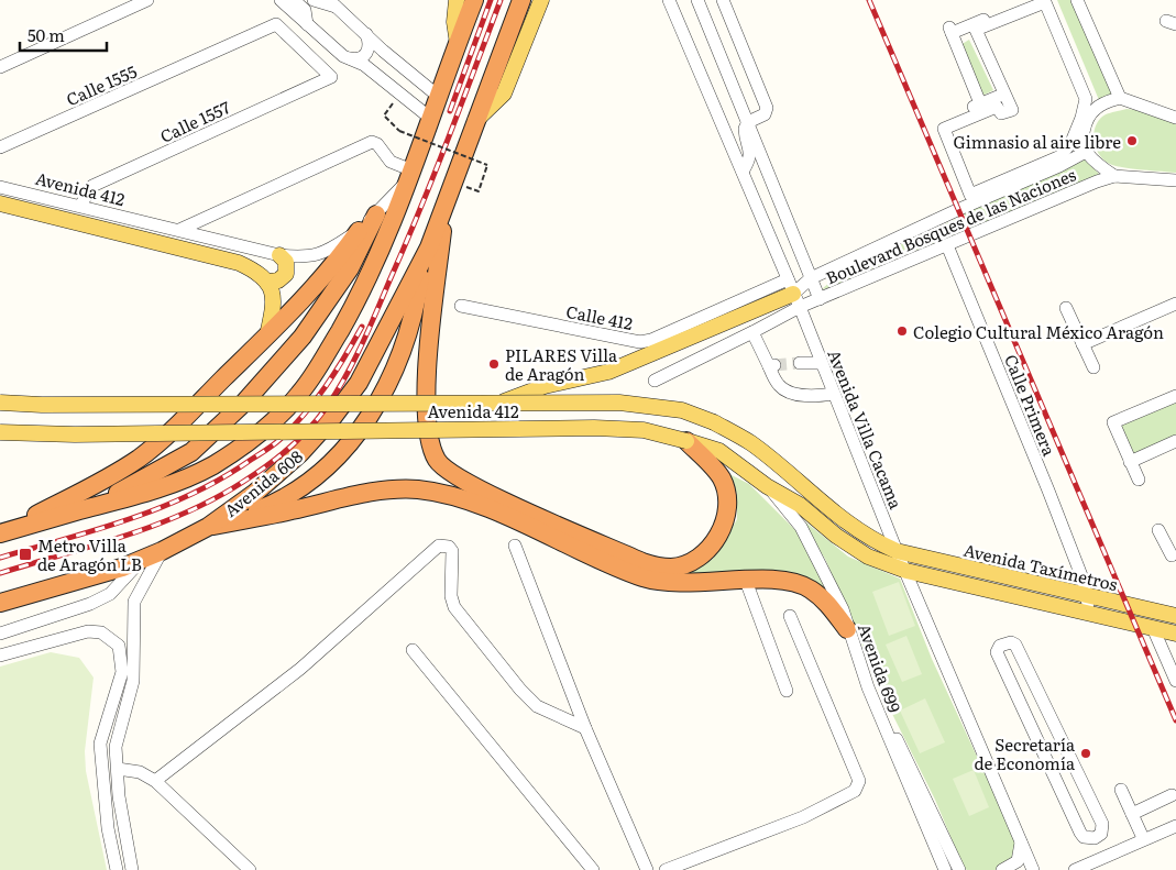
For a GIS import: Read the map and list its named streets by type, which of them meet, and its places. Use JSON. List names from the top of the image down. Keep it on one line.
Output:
{"streets":{"highway":["Avenida 608"],"main road":["Avenida 412","Avenida Taxímetros"],"street":["Calle 1555","Calle 1557","Boulevard Bosques de las Naciones","Calle 412","Calle Primera","Avenida Villa Cacama","Avenida 699"]},"crossings":[["Calle 1555","Calle 1557"],["Calle 1557","Avenida 412"],["Avenida 412","Avenida Villa Cacama"],["Avenida 412","Avenida Taxímetros"],["Avenida 412","Avenida 699"],["Boulevard Bosques de las Naciones","Calle 412"],["Boulevard Bosques de las Naciones","Calle Primera"],["Boulevard Bosques de las Naciones","Avenida Villa Cacama"],["Calle 412","Avenida Villa Cacama"],["Calle Primera","Avenida Taxímetros"],["Avenida Villa Cacama","Avenida Taxímetros"]],"places":{"other":["Gimnasio al aire libre","Colegio Cultural México Aragón","PILARES Villa de Aragón","Secretaría de Economía"],"transit":["Metro Villa de Aragón LB"]},"scale_bar":"50 m"}
